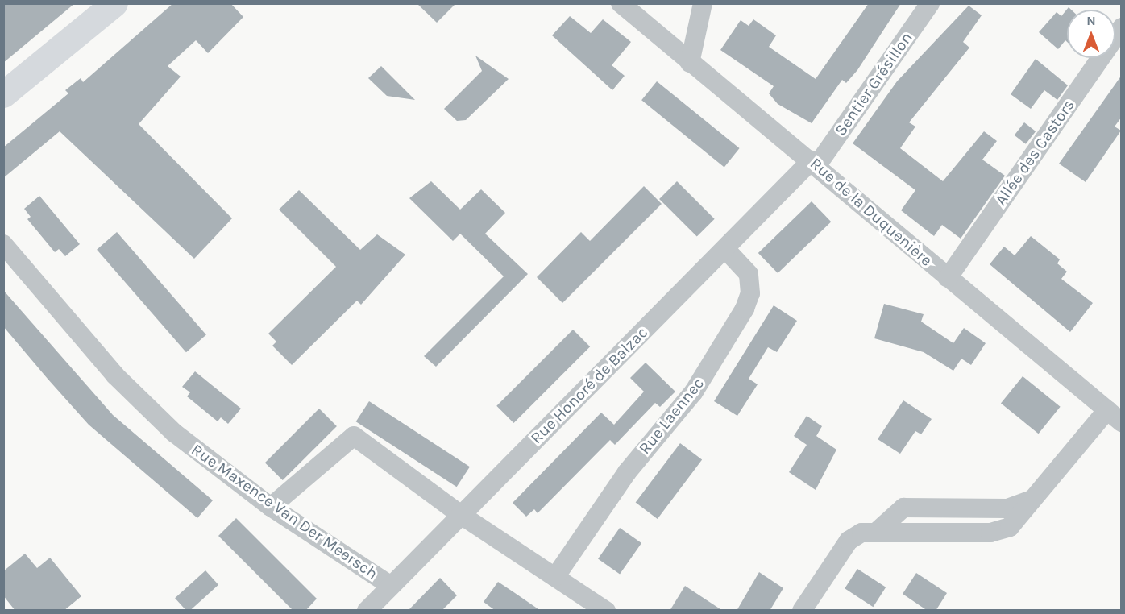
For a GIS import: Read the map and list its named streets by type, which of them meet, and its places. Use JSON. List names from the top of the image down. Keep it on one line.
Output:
{"streets":{"street":["Sentier Grésillon","Allée des Castors","Rue de la Duquenière","Rue Honoré de Balzac","Rue Laennec","Rue Maxence Van Der Meersch"]},"crossings":[["Sentier Grésillon","Rue de la Duquenière"],["Sentier Grésillon","Rue Honoré de Balzac"],["Allée des Castors","Rue de la Duquenière"],["Rue de la Duquenière","Rue Honoré de Balzac"],["Rue Honoré de Balzac","Rue Laennec"],["Rue Honoré de Balzac","Rue Maxence Van Der Meersch"]],"north":"top"}
